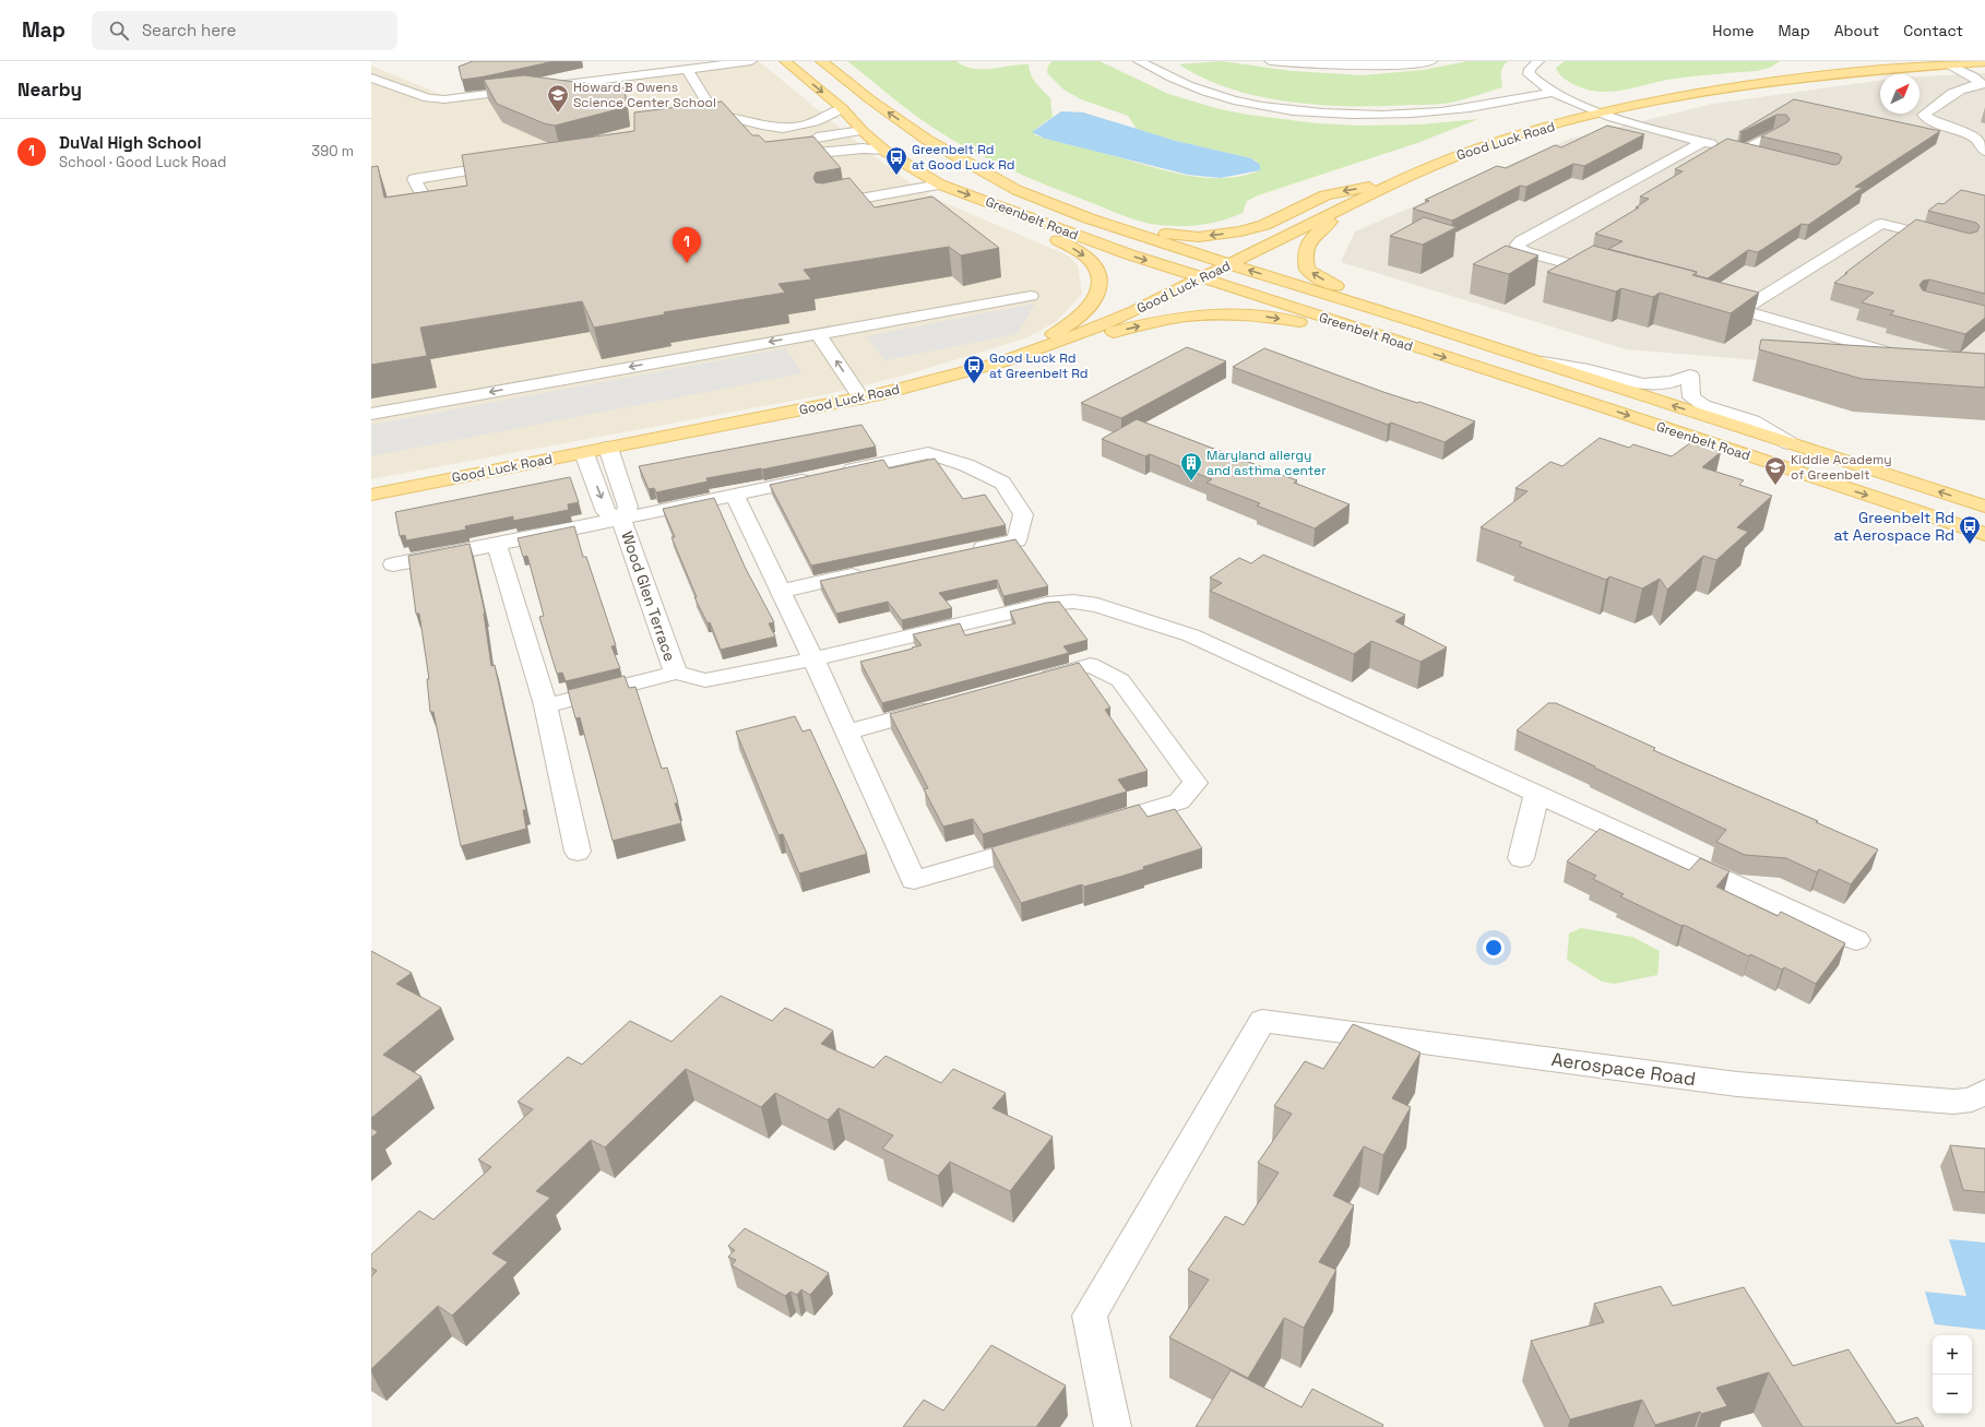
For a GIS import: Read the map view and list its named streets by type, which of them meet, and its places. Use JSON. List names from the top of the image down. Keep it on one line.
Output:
{"streets":{"main road":["Good Luck Road","Greenbelt Road"],"street":["Wood Glen Terrace","Aerospace Road"]},"crossings":[["Good Luck Road","Greenbelt Road"],["Good Luck Road","Wood Glen Terrace"]],"places":{"school or university":["Howard B Owens Science Center School","Kiddie Academy of Greenbelt"],"bus stop":["Greenbelt Rd at Good Luck Rd","Good Luck Rd at Greenbelt Rd","Greenbelt Rd at Aerospace Rd"],"building":["Maryland allergy and asthma center"]},"north":"top right","page":{"header":"Map","search":"Search here","nav":["Home","Map","About","Contact"],"heading":"Nearby","list":[{"mark":"1","name":"DuVal High School","note":"School · Good Luck Road","value":"390 m"}],"pins":"1","map_buttons":["+","−"]}}
